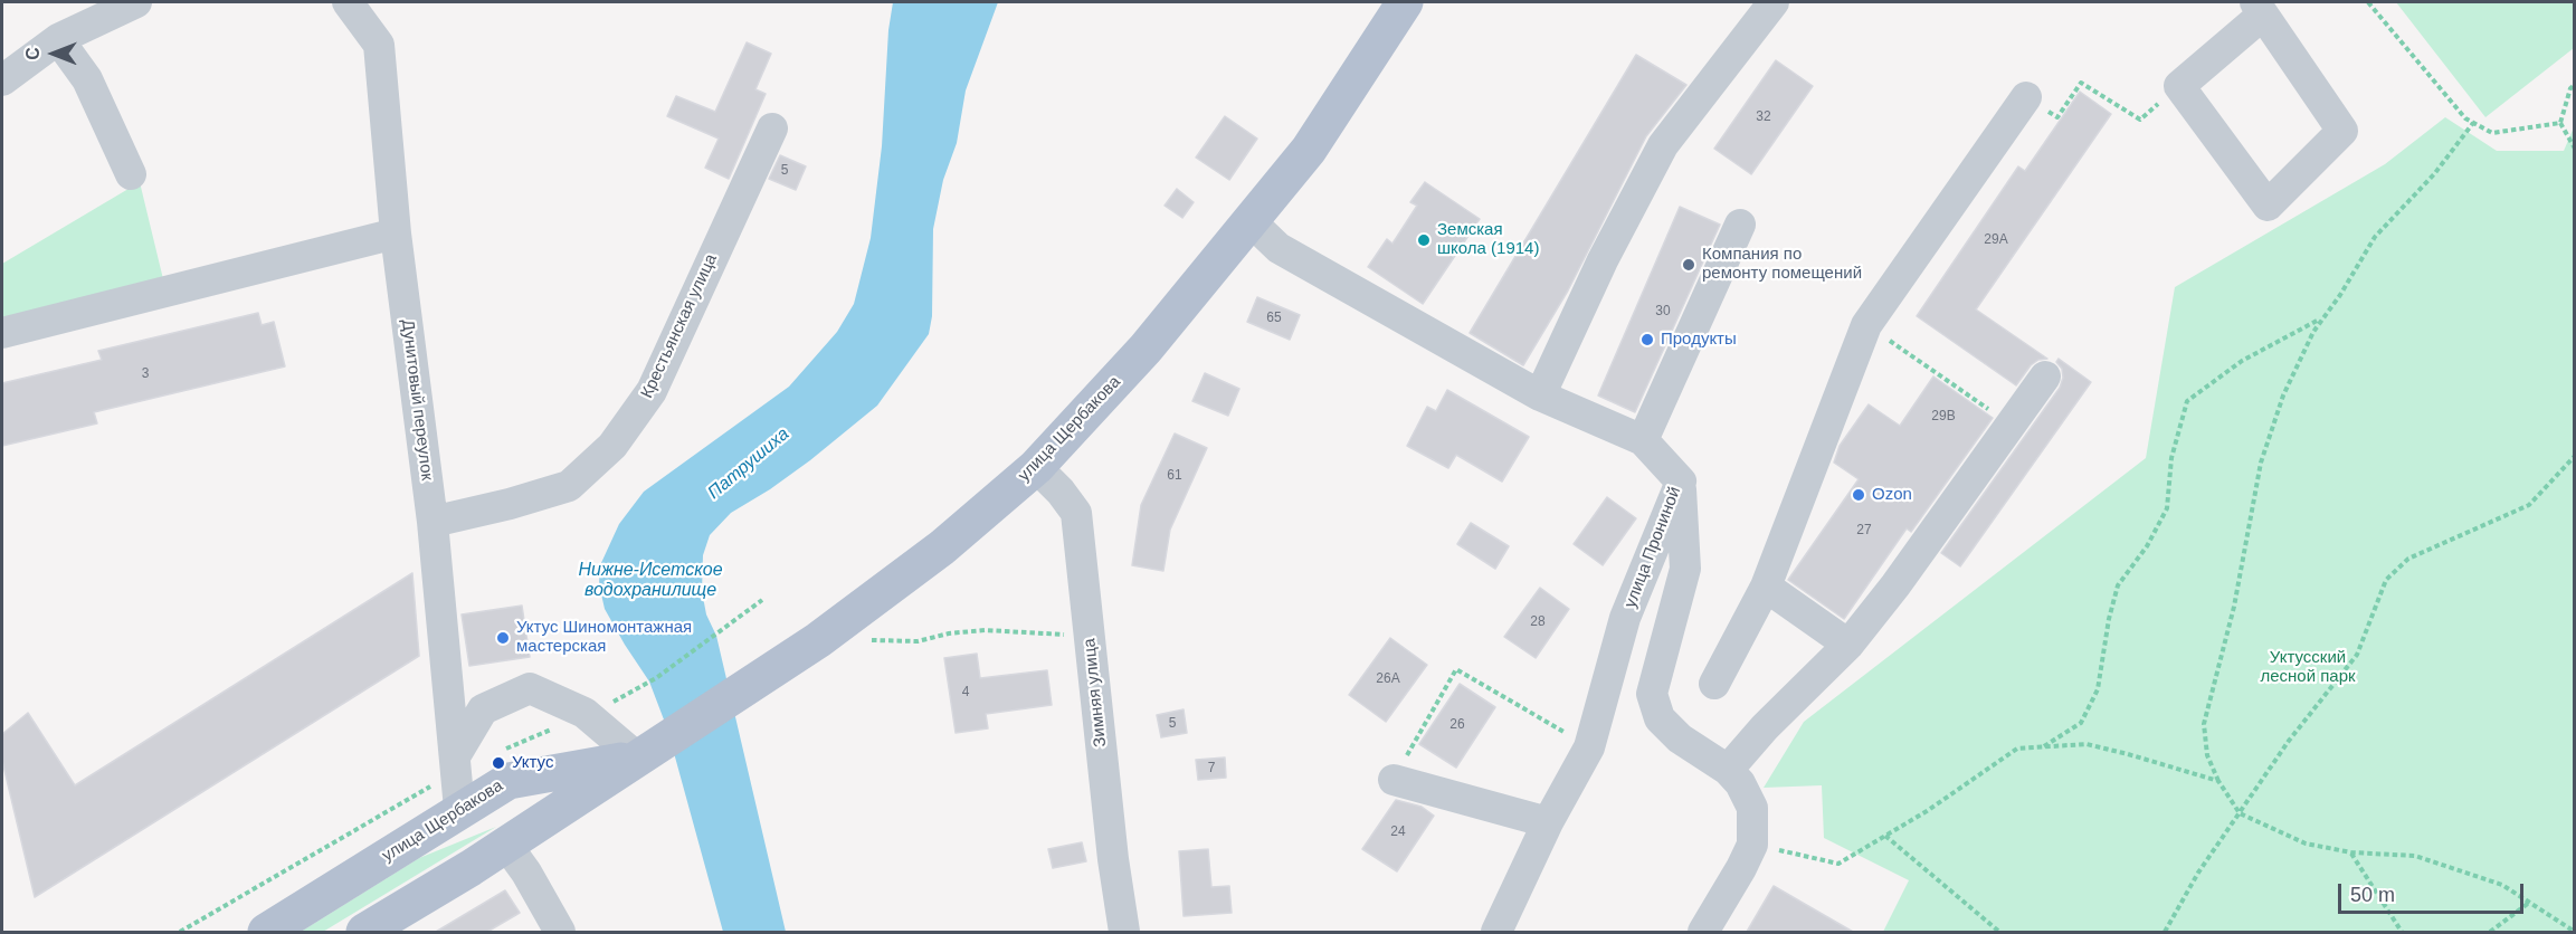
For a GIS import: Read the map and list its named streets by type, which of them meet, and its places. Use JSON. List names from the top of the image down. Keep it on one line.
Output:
{"streets":{"main road":["улица Щербакова"],"street":["Крестьянская улица","Дунитовый переулок","улица Прониной","Зимняя улица"]},"crossings":[["Крестьянская улица","Дунитовый переулок"],["Дунитовый переулок","улица Щербакова"],["улица Щербакова","улица Прониной"],["улица Щербакова","Зимняя улица"]],"water":["Патрушиха","Нижне-Исетское водохранилище"],"parks":["Уктусский лесной парк"],"places":["Земская школа (1914)","Компания по ремонту помещений","Продукты","Ozon","Уктус Шиномонтажная мастерская","Уктус"],"house_numbers":["32","5","29А","30","65","3","29В","61","27","28","26А","4","5","26","7","24"],"scale_bar":"50 m","north":"left"}
